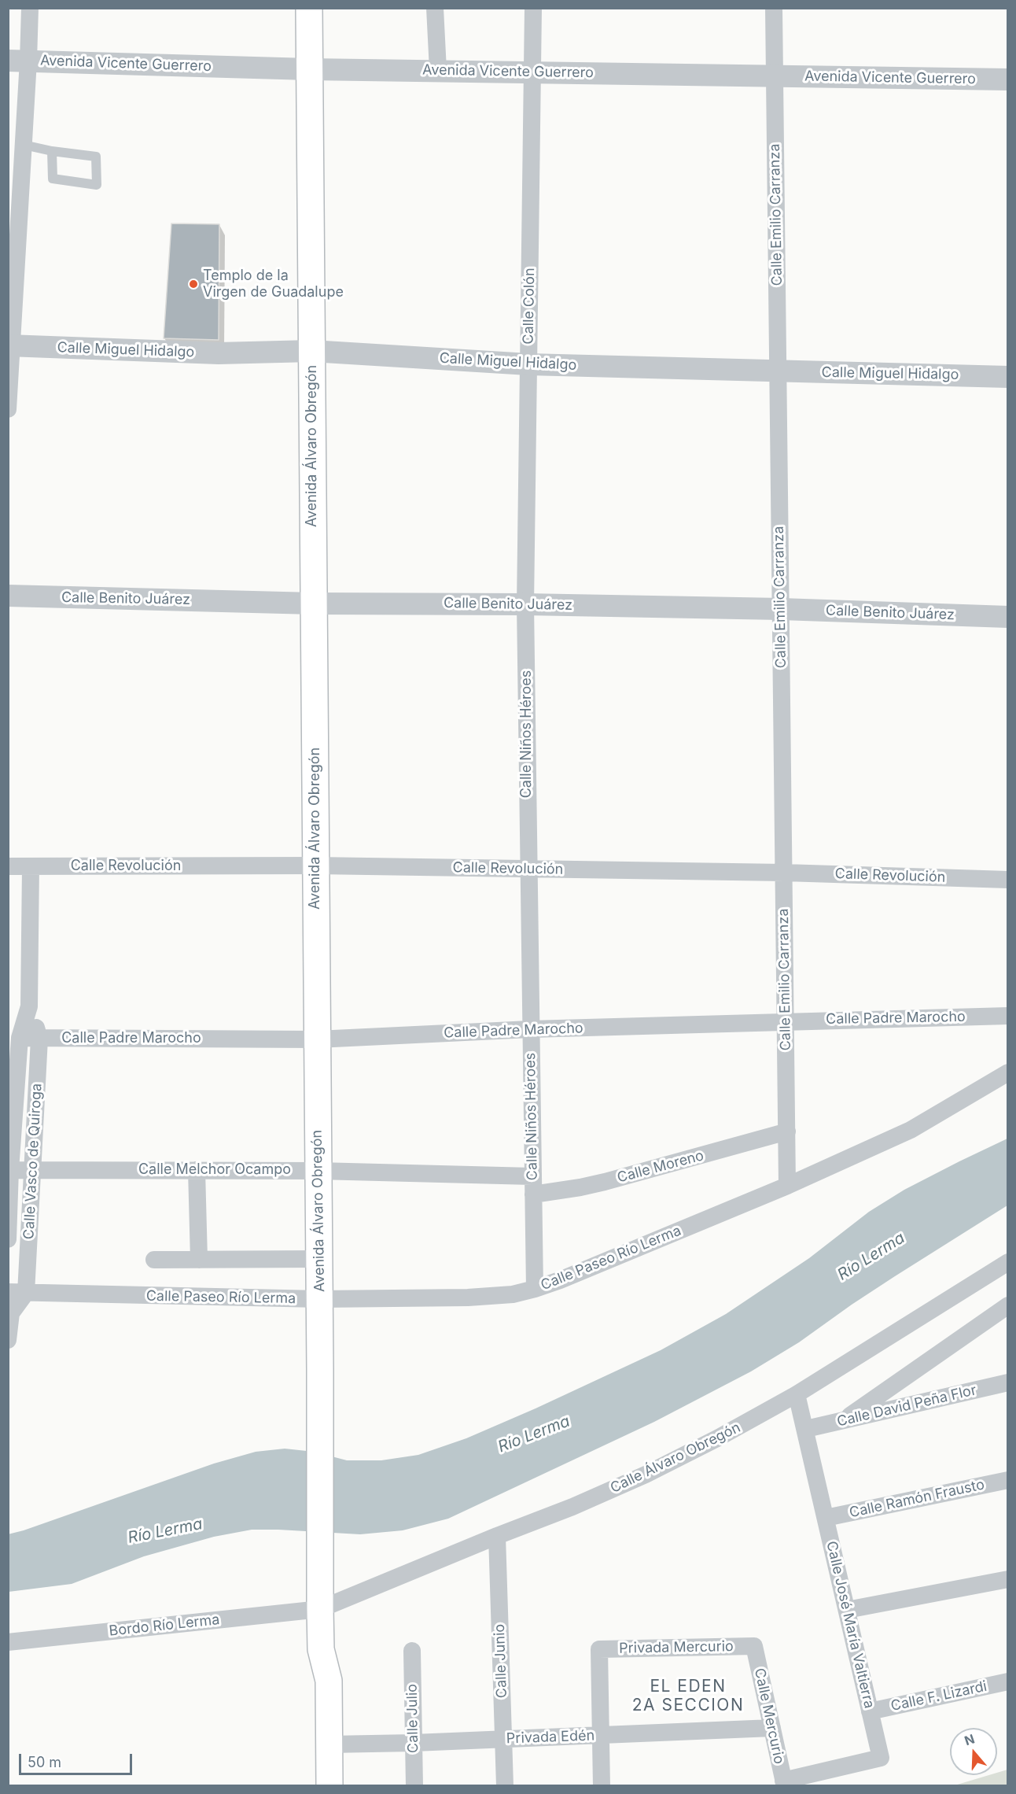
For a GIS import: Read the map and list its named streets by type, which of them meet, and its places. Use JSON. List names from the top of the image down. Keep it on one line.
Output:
{"streets":{"main road":["Avenida Álvaro Obregón"],"street":["Avenida Vicente Guerrero","Calle Emilio Carranza","Calle Colón","Calle Miguel Hidalgo","Calle Benito Juárez","Calle Niños Héroes","Calle Revolución","Calle Padre Marocho","Calle Vasco de Quiroga","Calle Moreno","Calle Melchor Ocampo","Calle Paseo Río Lerma","Calle David Peña Flor","Calle Álvaro Obregón","Calle Ramón Frausto","Calle José María Valtierra","Bordo Río Lerma","Privada Mercurio","Calle Junio","Calle F. Lizardi","Calle Mercurio","Calle Julio","Privada Edén"]},"crossings":[["Avenida Vicente Guerrero","Calle Emilio Carranza"],["Avenida Vicente Guerrero","Calle Colón"],["Avenida Vicente Guerrero","Avenida Álvaro Obregón"],["Calle Emilio Carranza","Calle Miguel Hidalgo"],["Calle Emilio Carranza","Calle Benito Juárez"],["Calle Emilio Carranza","Calle Revolución"],["Calle Emilio Carranza","Calle Padre Marocho"],["Calle Emilio Carranza","Calle Moreno"],["Calle Emilio Carranza","Calle Paseo Río Lerma"],["Calle Colón","Calle Miguel Hidalgo"],["Calle Colón","Calle Benito Juárez"],["Calle Colón","Calle Niños Héroes"],["Calle Miguel Hidalgo","Avenida Álvaro Obregón"],["Avenida Álvaro Obregón","Calle Benito Juárez"],["Avenida Álvaro Obregón","Calle Revolución"],["Avenida Álvaro Obregón","Calle Padre Marocho"],["Avenida Álvaro Obregón","Calle Melchor Ocampo"],["Avenida Álvaro Obregón","Calle Paseo Río Lerma"],["Avenida Álvaro Obregón","Calle Álvaro Obregón"],["Avenida Álvaro Obregón","Bordo Río Lerma"],["Avenida Álvaro Obregón","Privada Edén"],["Calle Benito Juárez","Calle Niños Héroes"],["Calle Niños Héroes","Calle Revolución"],["Calle Niños Héroes","Calle Padre Marocho"],["Calle Niños Héroes","Calle Moreno"],["Calle Niños Héroes","Calle Melchor Ocampo"],["Calle Niños Héroes","Calle Paseo Río Lerma"],["Calle Revolución","Calle Vasco de Quiroga"],["Calle Padre Marocho","Calle Vasco de Quiroga"],["Calle Vasco de Quiroga","Calle Melchor Ocampo"],["Calle Vasco de Quiroga","Calle Paseo Río Lerma"],["Calle David Peña Flor","Calle José María Valtierra"],["Calle Álvaro Obregón","Calle José María Valtierra"],["Calle Álvaro Obregón","Bordo Río Lerma"],["Calle Álvaro Obregón","Calle Junio"],["Calle Ramón Frausto","Calle José María Valtierra"],["Calle José María Valtierra","Calle F. Lizardi"],["Calle José María Valtierra","Calle Mercurio"],["Privada Mercurio","Calle Mercurio"],["Privada Mercurio","Privada Edén"],["Calle Junio","Privada Edén"],["Calle Mercurio","Privada Edén"],["Calle Julio","Privada Edén"]],"districts":["EL EDEN 2A SECCION"],"water":["Río Lerma"],"places":["Templo de la Virgen de Guadalupe"],"scale_bar":"50 m","north":"top"}
